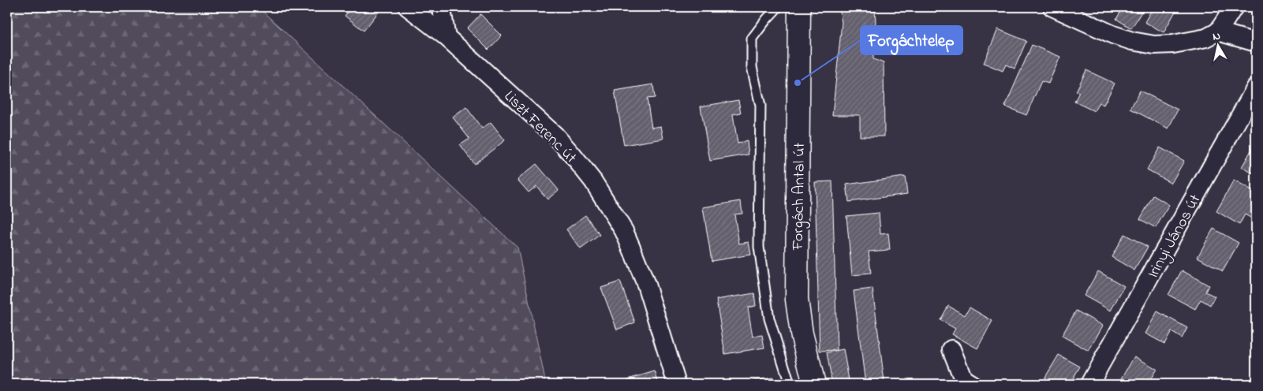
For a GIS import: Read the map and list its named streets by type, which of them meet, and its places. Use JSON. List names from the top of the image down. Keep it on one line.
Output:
{"streets":{"street":["Liszt Ferenc út","Forgách Antal út","Irinyi János út"]},"places":["Forgáchtelep"],"north":"top"}
